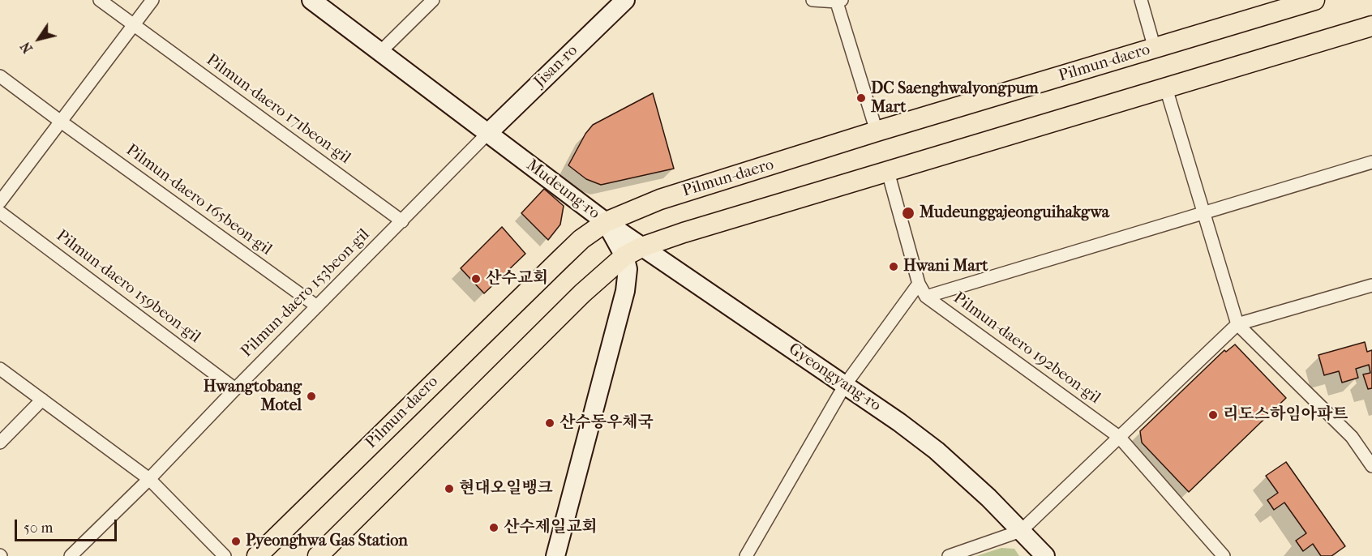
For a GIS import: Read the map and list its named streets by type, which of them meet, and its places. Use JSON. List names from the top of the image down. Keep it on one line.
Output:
{"streets":{"main road":["Pilmun-daero"],"street":["Jisan-ro","Pilmun-daero 171beon-gil","Mudeung-ro","Pilmun-daero 165beon-gil","Pilmun-daero 159beon-gil","Pilmun-daero 153beon-gil","Pilmun-daero 192beon-gil","Gyeongyang-ro"]},"crossings":[["Pilmun-daero","Mudeung-ro"],["Pilmun-daero","Gyeongyang-ro"],["Jisan-ro","Mudeung-ro"],["Jisan-ro","Pilmun-daero 153beon-gil"],["Pilmun-daero 171beon-gil","Pilmun-daero 153beon-gil"],["Mudeung-ro","Pilmun-daero 153beon-gil"],["Mudeung-ro","Gyeongyang-ro"],["Pilmun-daero 165beon-gil","Pilmun-daero 153beon-gil"],["Pilmun-daero 159beon-gil","Pilmun-daero 153beon-gil"]],"places":["DC Saenghwalyongpum Mart","Mudeunggajeonguihakgwa","Hwani Mart","산수교회","Hwangtobang Motel","리도스하임아파트","산수동우체국","현대오일뱅크","산수제일교회","Pyeonghwa Gas Station"],"scale_bar":"50 m","north":"bottom left"}
